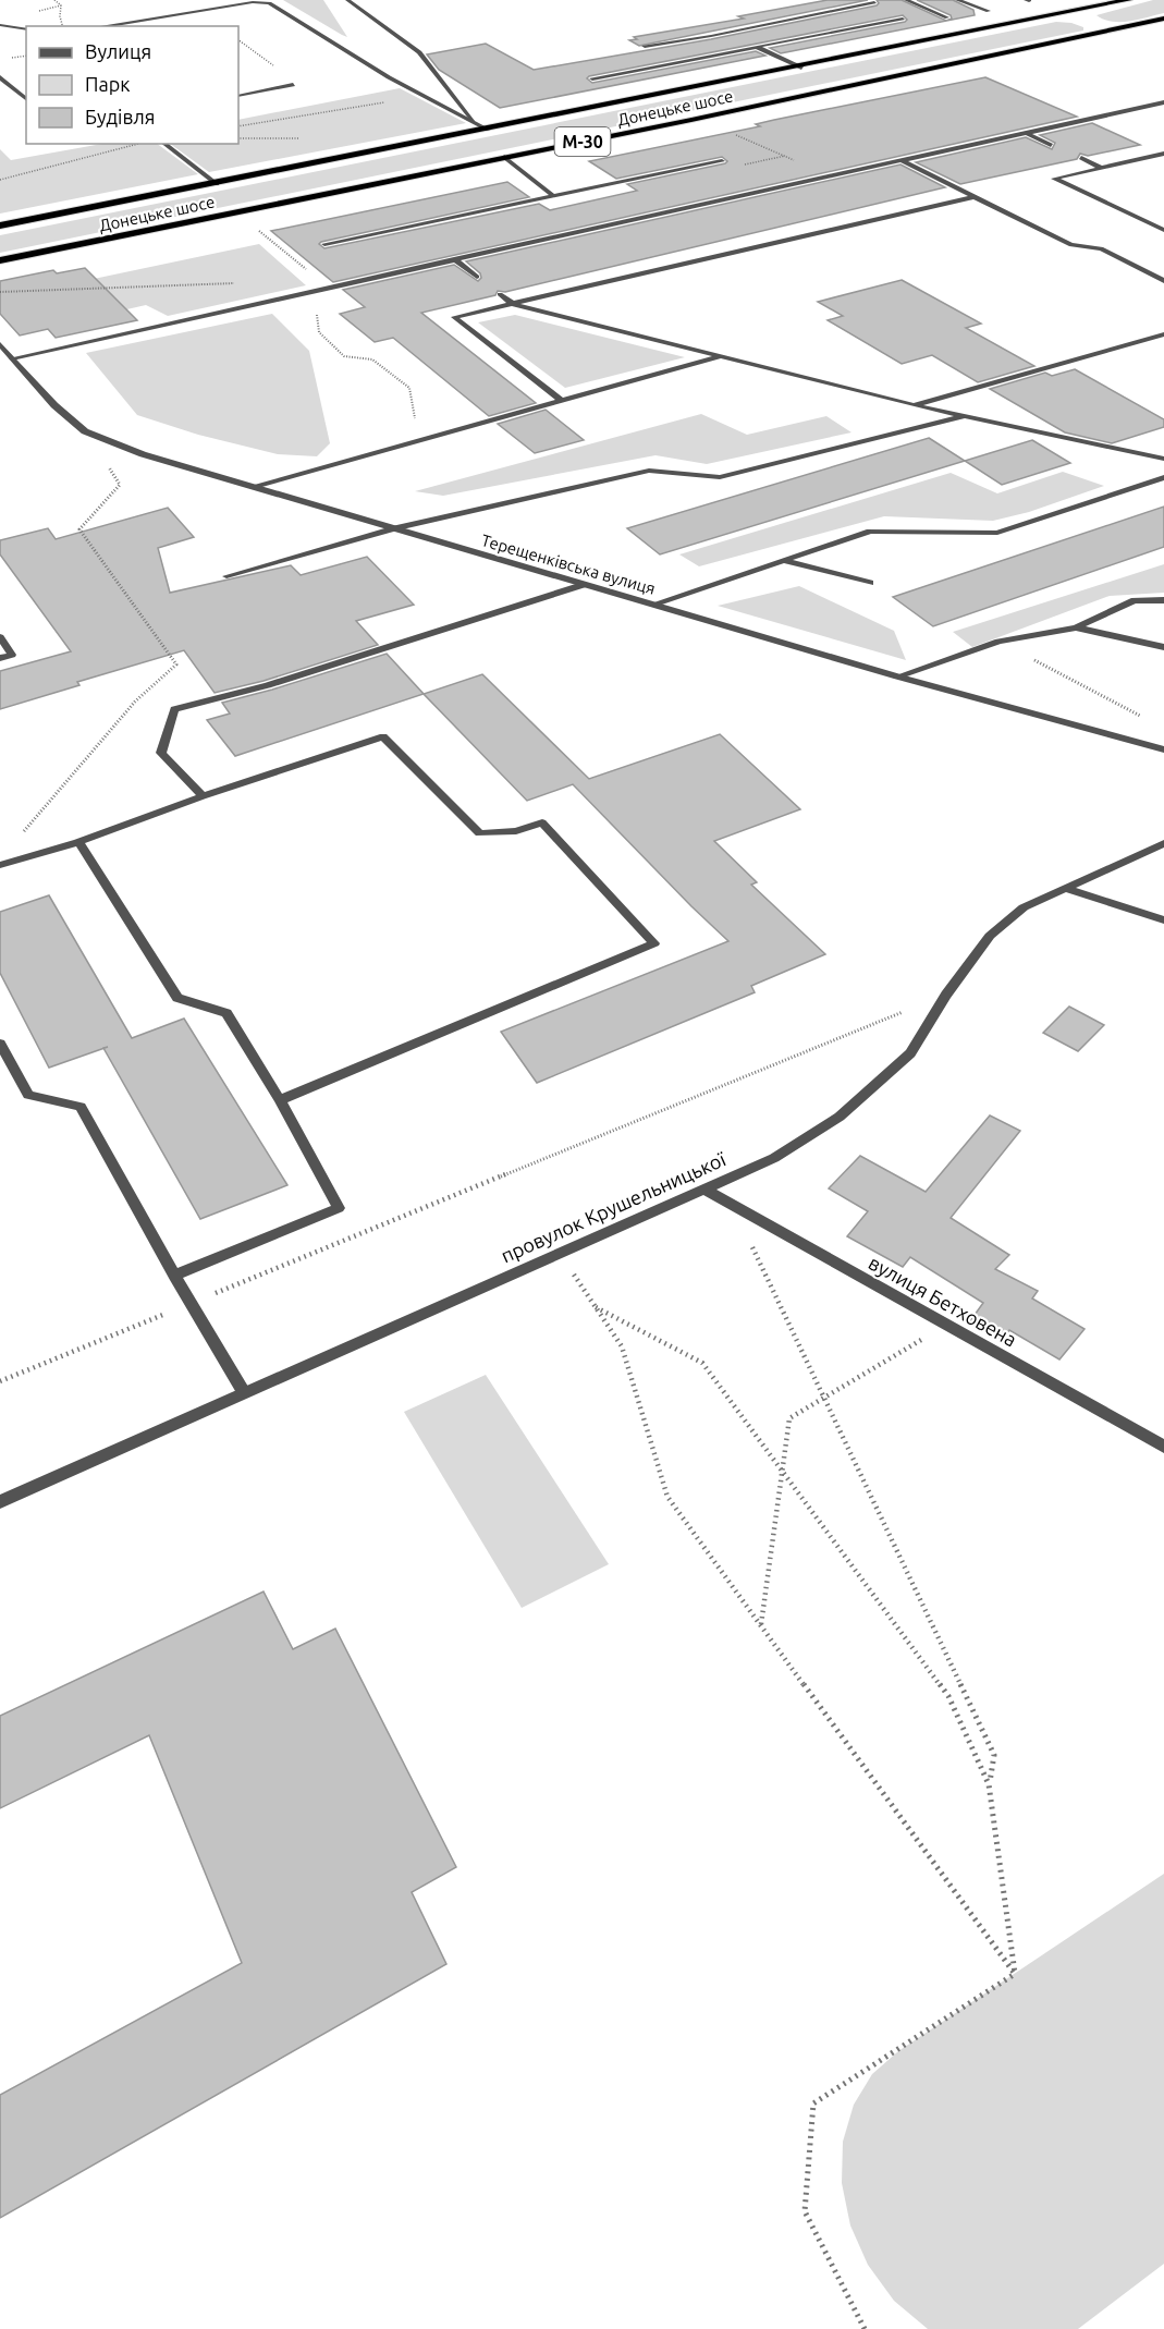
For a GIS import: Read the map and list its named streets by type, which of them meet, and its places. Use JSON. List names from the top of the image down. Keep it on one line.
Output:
{"streets":{"highway":["Донецьке шосе","М-30"],"street":["Терещенківська вулиця","провулок Крушельницької","вулиця Бетховена"]},"crossings":[["провулок Крушельницької","вулиця Бетховена"]],"legend":["Вулиця","Парк","Будівля"]}
